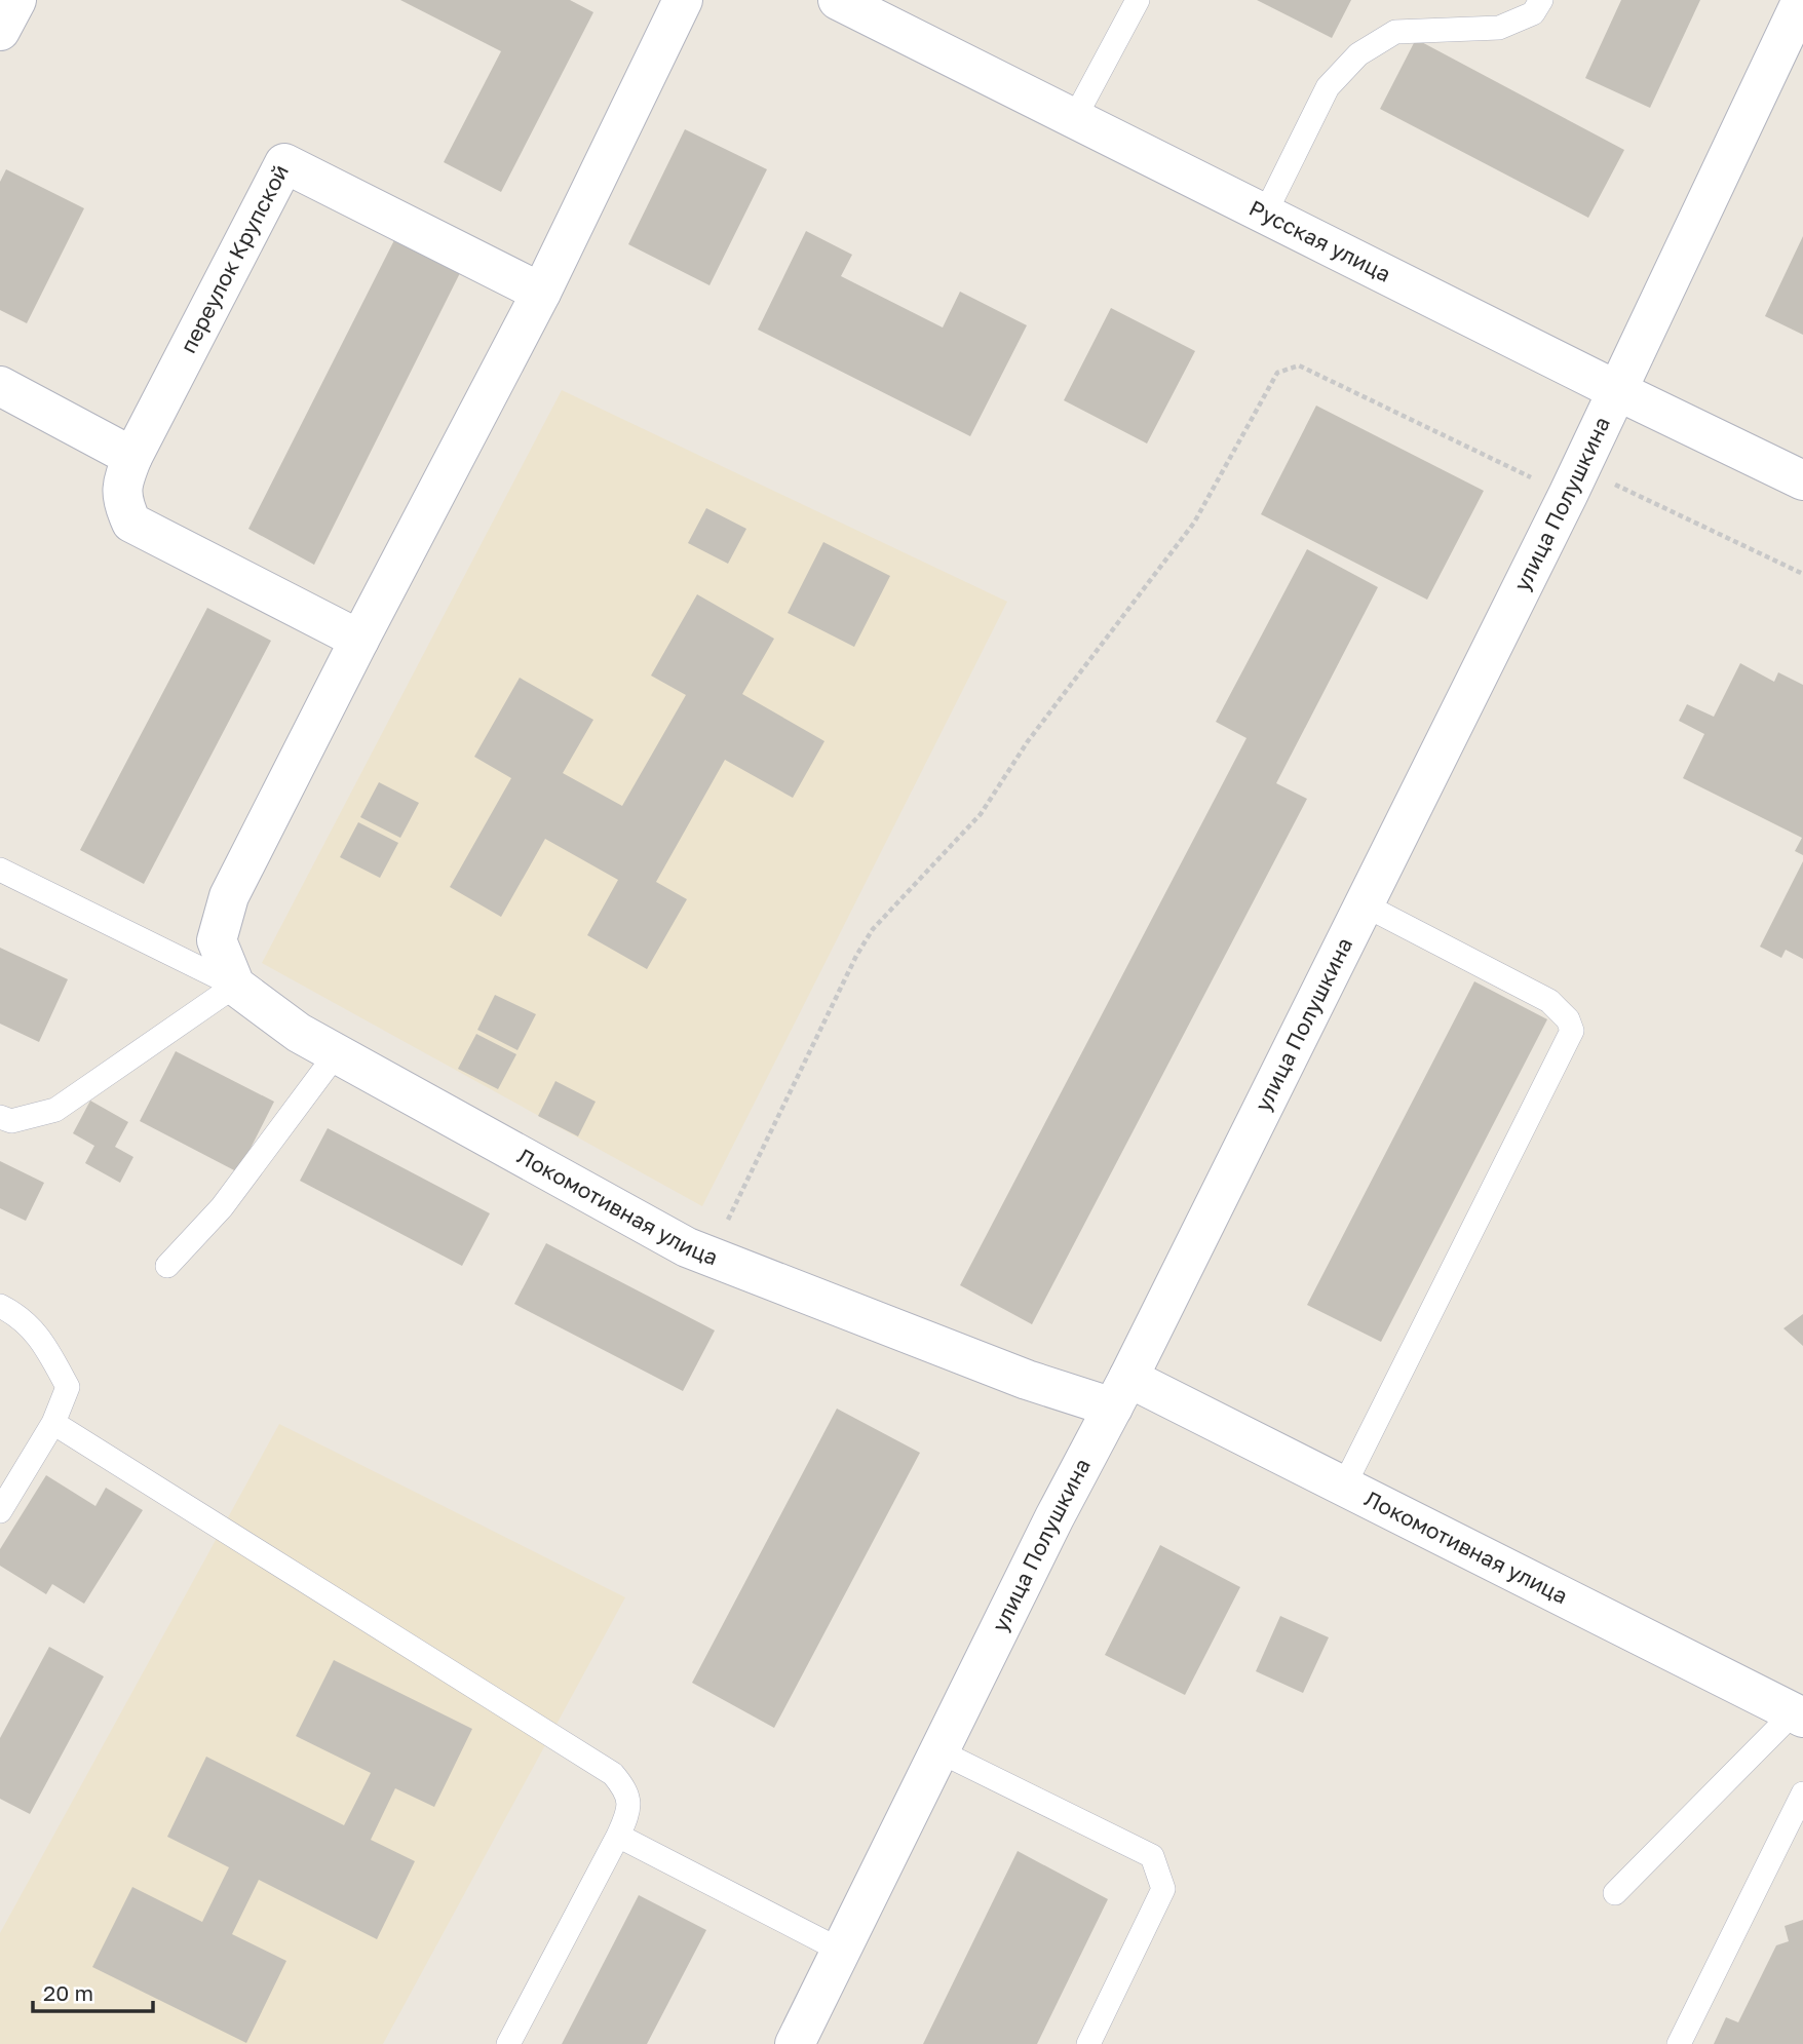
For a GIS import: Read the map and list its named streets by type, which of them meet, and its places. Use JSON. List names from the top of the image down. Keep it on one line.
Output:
{"streets":{"street":["Русская улица","переулок Крупской","улица Полушкина","Локомотивная улица"]},"crossings":[["Русская улица","улица Полушкина"],["улица Полушкина","Локомотивная улица"]],"scale_bar":"20 m"}
